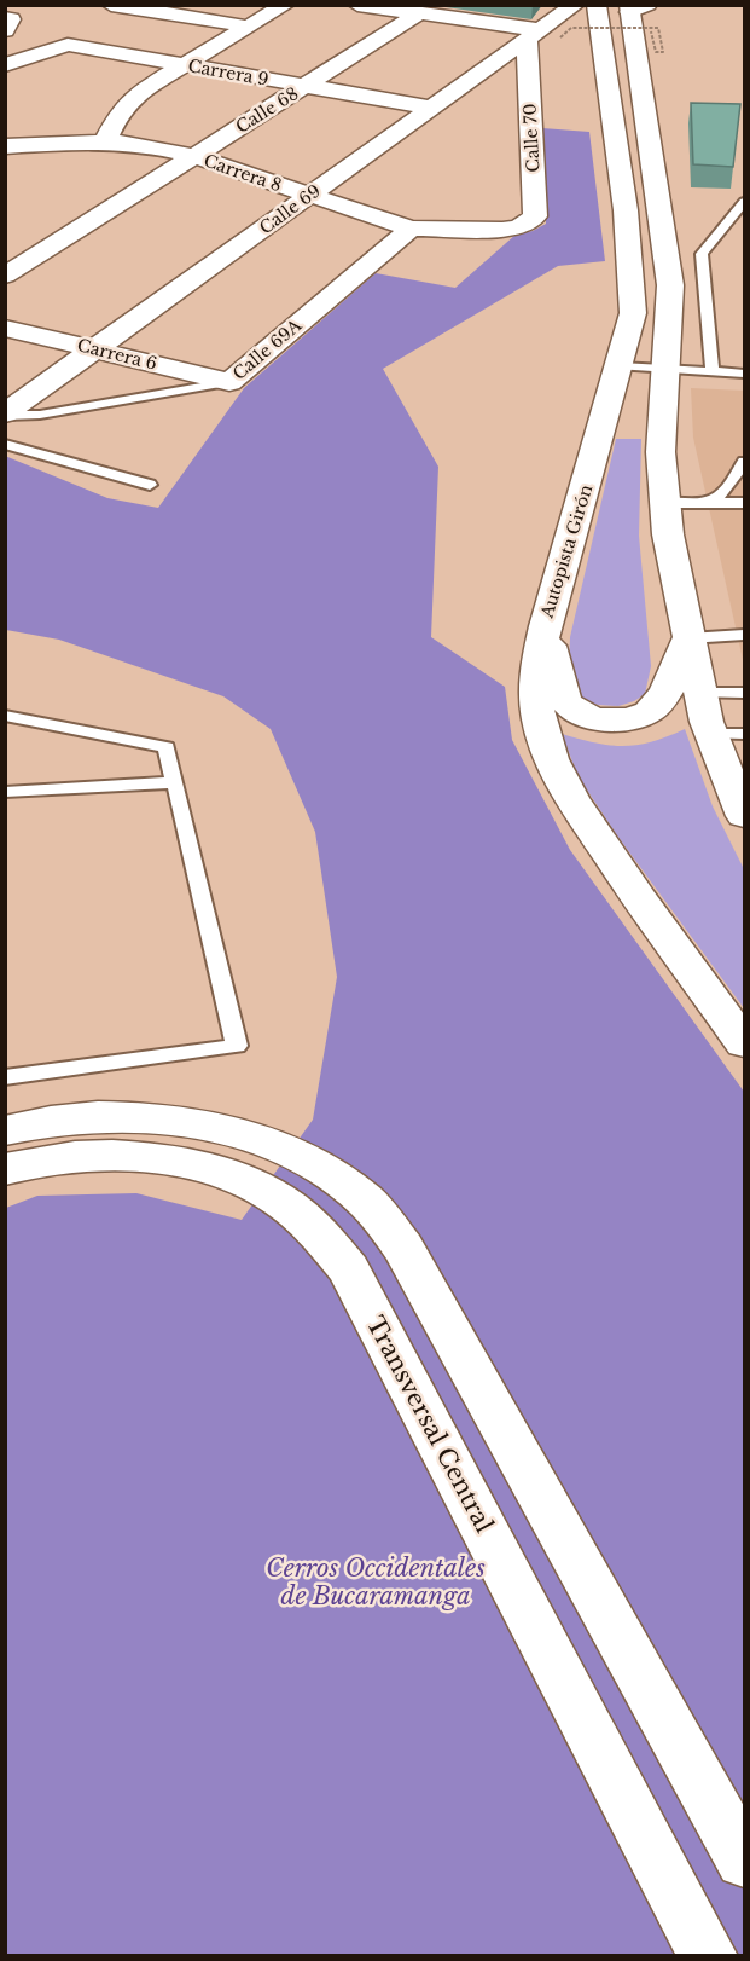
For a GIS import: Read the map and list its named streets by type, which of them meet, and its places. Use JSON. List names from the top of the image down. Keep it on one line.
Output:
{"streets":{"main road":["Carrera 9","Calle 68","Calle 70","Carrera 8","Calle 69","Calle 69A","Carrera 6","Autopista Girón","Transversal Central"]},"crossings":[["Carrera 9","Calle 68"],["Carrera 9","Calle 69"],["Calle 68","Carrera 8"],["Calle 70","Carrera 8"],["Calle 70","Calle 69"],["Carrera 8","Calle 69"],["Carrera 8","Calle 69A"],["Calle 69","Calle 69A"],["Calle 69","Carrera 6"],["Calle 69A","Carrera 6"]],"parks":["Cerros Occidentales de Bucaramanga"]}
